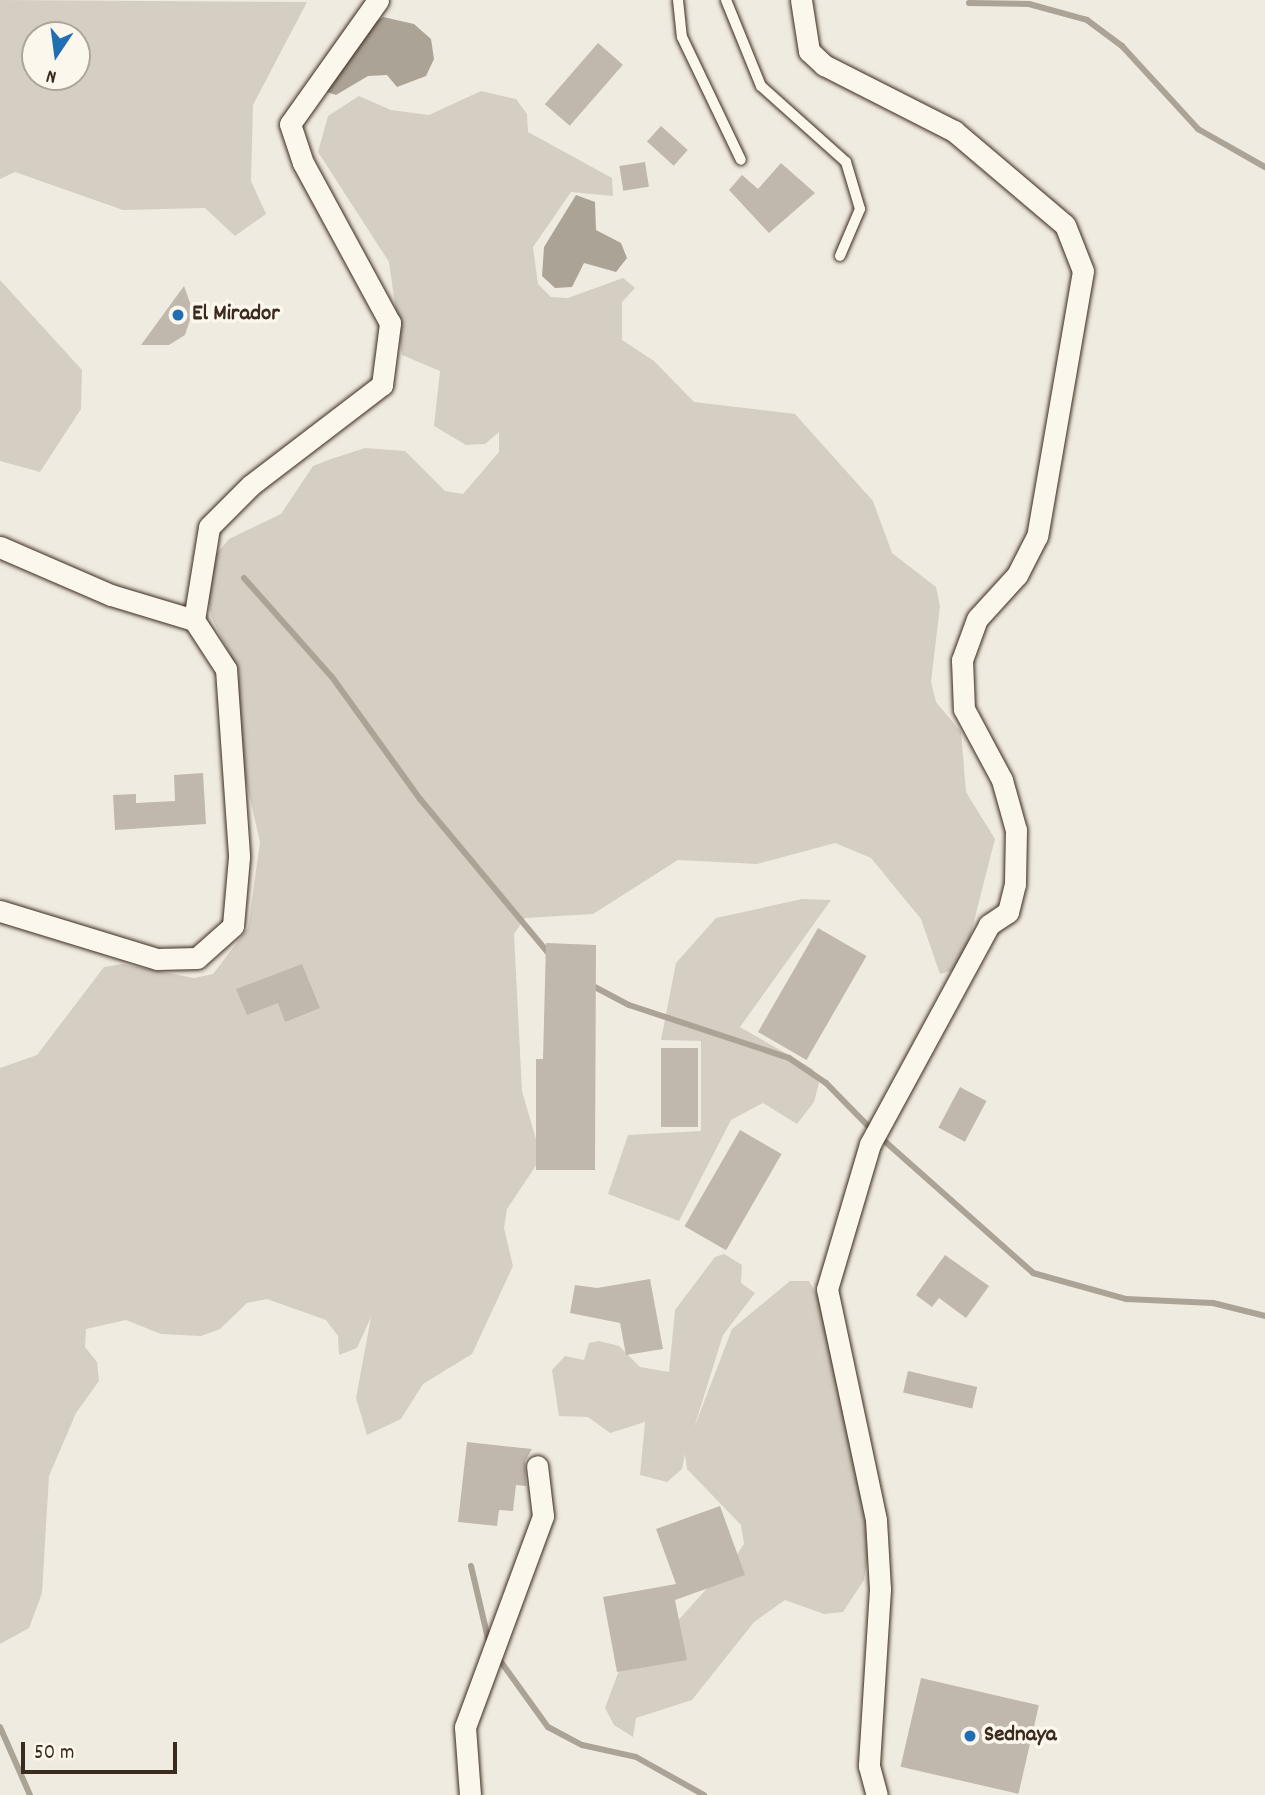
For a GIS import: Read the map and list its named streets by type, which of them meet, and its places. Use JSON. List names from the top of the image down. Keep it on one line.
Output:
{"places":["El Mirador","Sednaya"],"scale_bar":"50 m","north":"bottom"}
